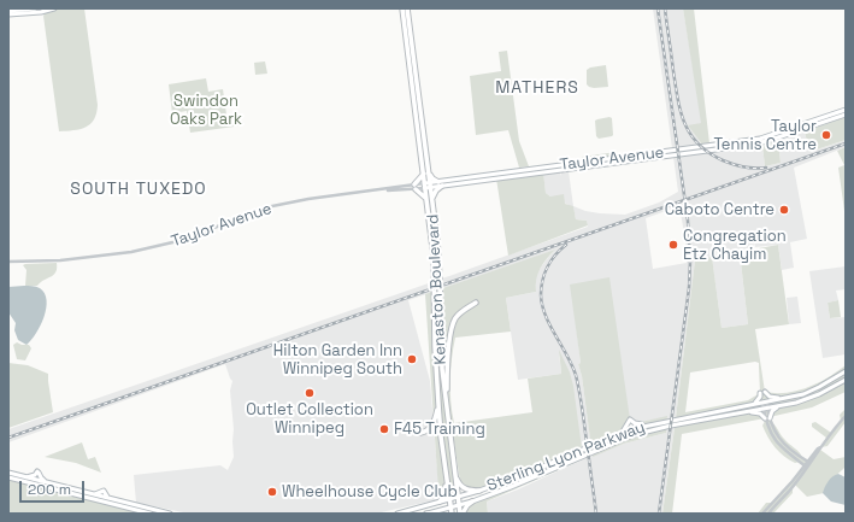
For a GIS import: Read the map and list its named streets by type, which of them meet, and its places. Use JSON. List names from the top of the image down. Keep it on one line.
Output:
{"streets":{"main road":["Taylor Avenue","Kenaston Boulevard","Sterling Lyon Parkway"]},"crossings":[["Taylor Avenue","Kenaston Boulevard"],["Kenaston Boulevard","Sterling Lyon Parkway"]],"districts":["MATHERS","SOUTH TUXEDO"],"parks":["Swindon Oaks Park"],"places":["Taylor Tennis Centre","Caboto Centre","Congregation Etz Chayim","Hilton Garden Inn Winnipeg South","Outlet Collection Winnipeg","F45 Training","Wheelhouse Cycle Club"],"scale_bar":"200 m"}
